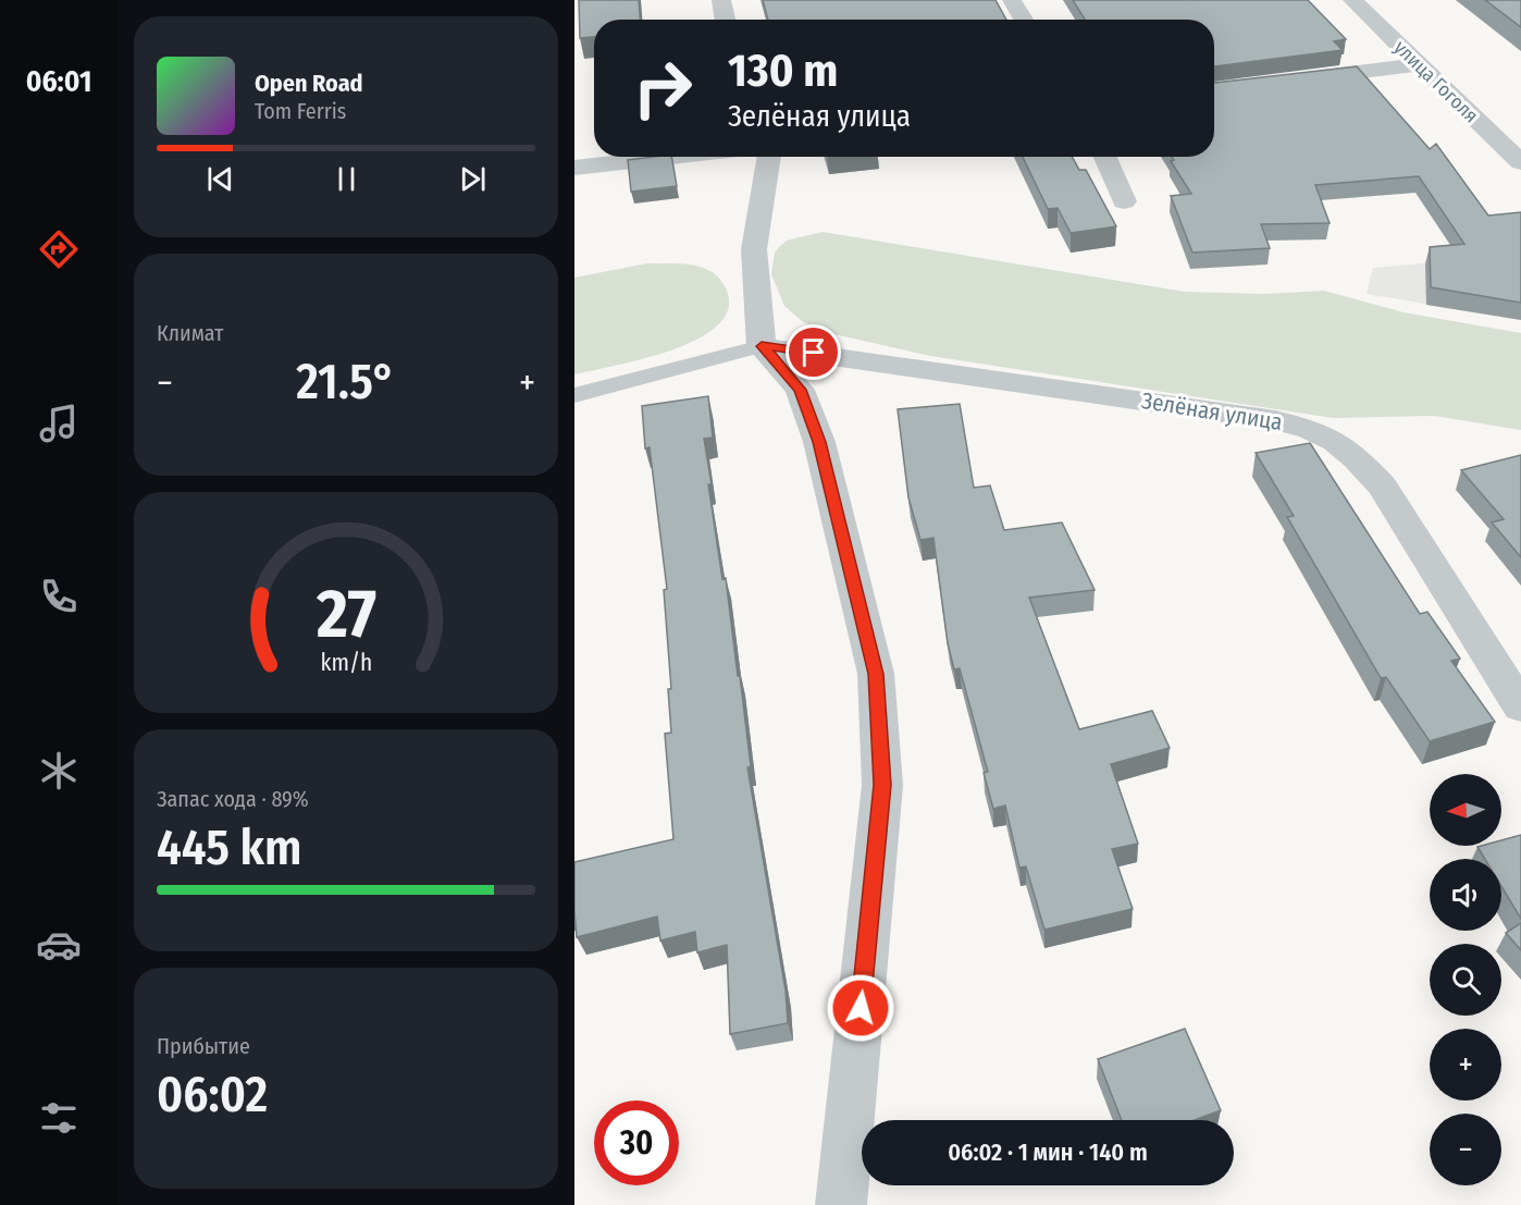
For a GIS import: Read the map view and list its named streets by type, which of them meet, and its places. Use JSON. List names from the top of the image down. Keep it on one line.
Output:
{"streets":{"street":["улица Гоголя","Зелёная улица"]},"north":"left","page":{"tabs":"06:01","turn":["130 m","Зелёная улица"],"song":["Open Road","Tom Ferris"],"tile":["Климат",["Запас хода · 89%","445 km"],["Прибытие","06:02"]],"heat":["−","21.5°","+"],"map_buttons":["+","−"],"limit":"30","trip":"06:02 · 1 мин · 140 m","gauge":["27","km/h"]}}
